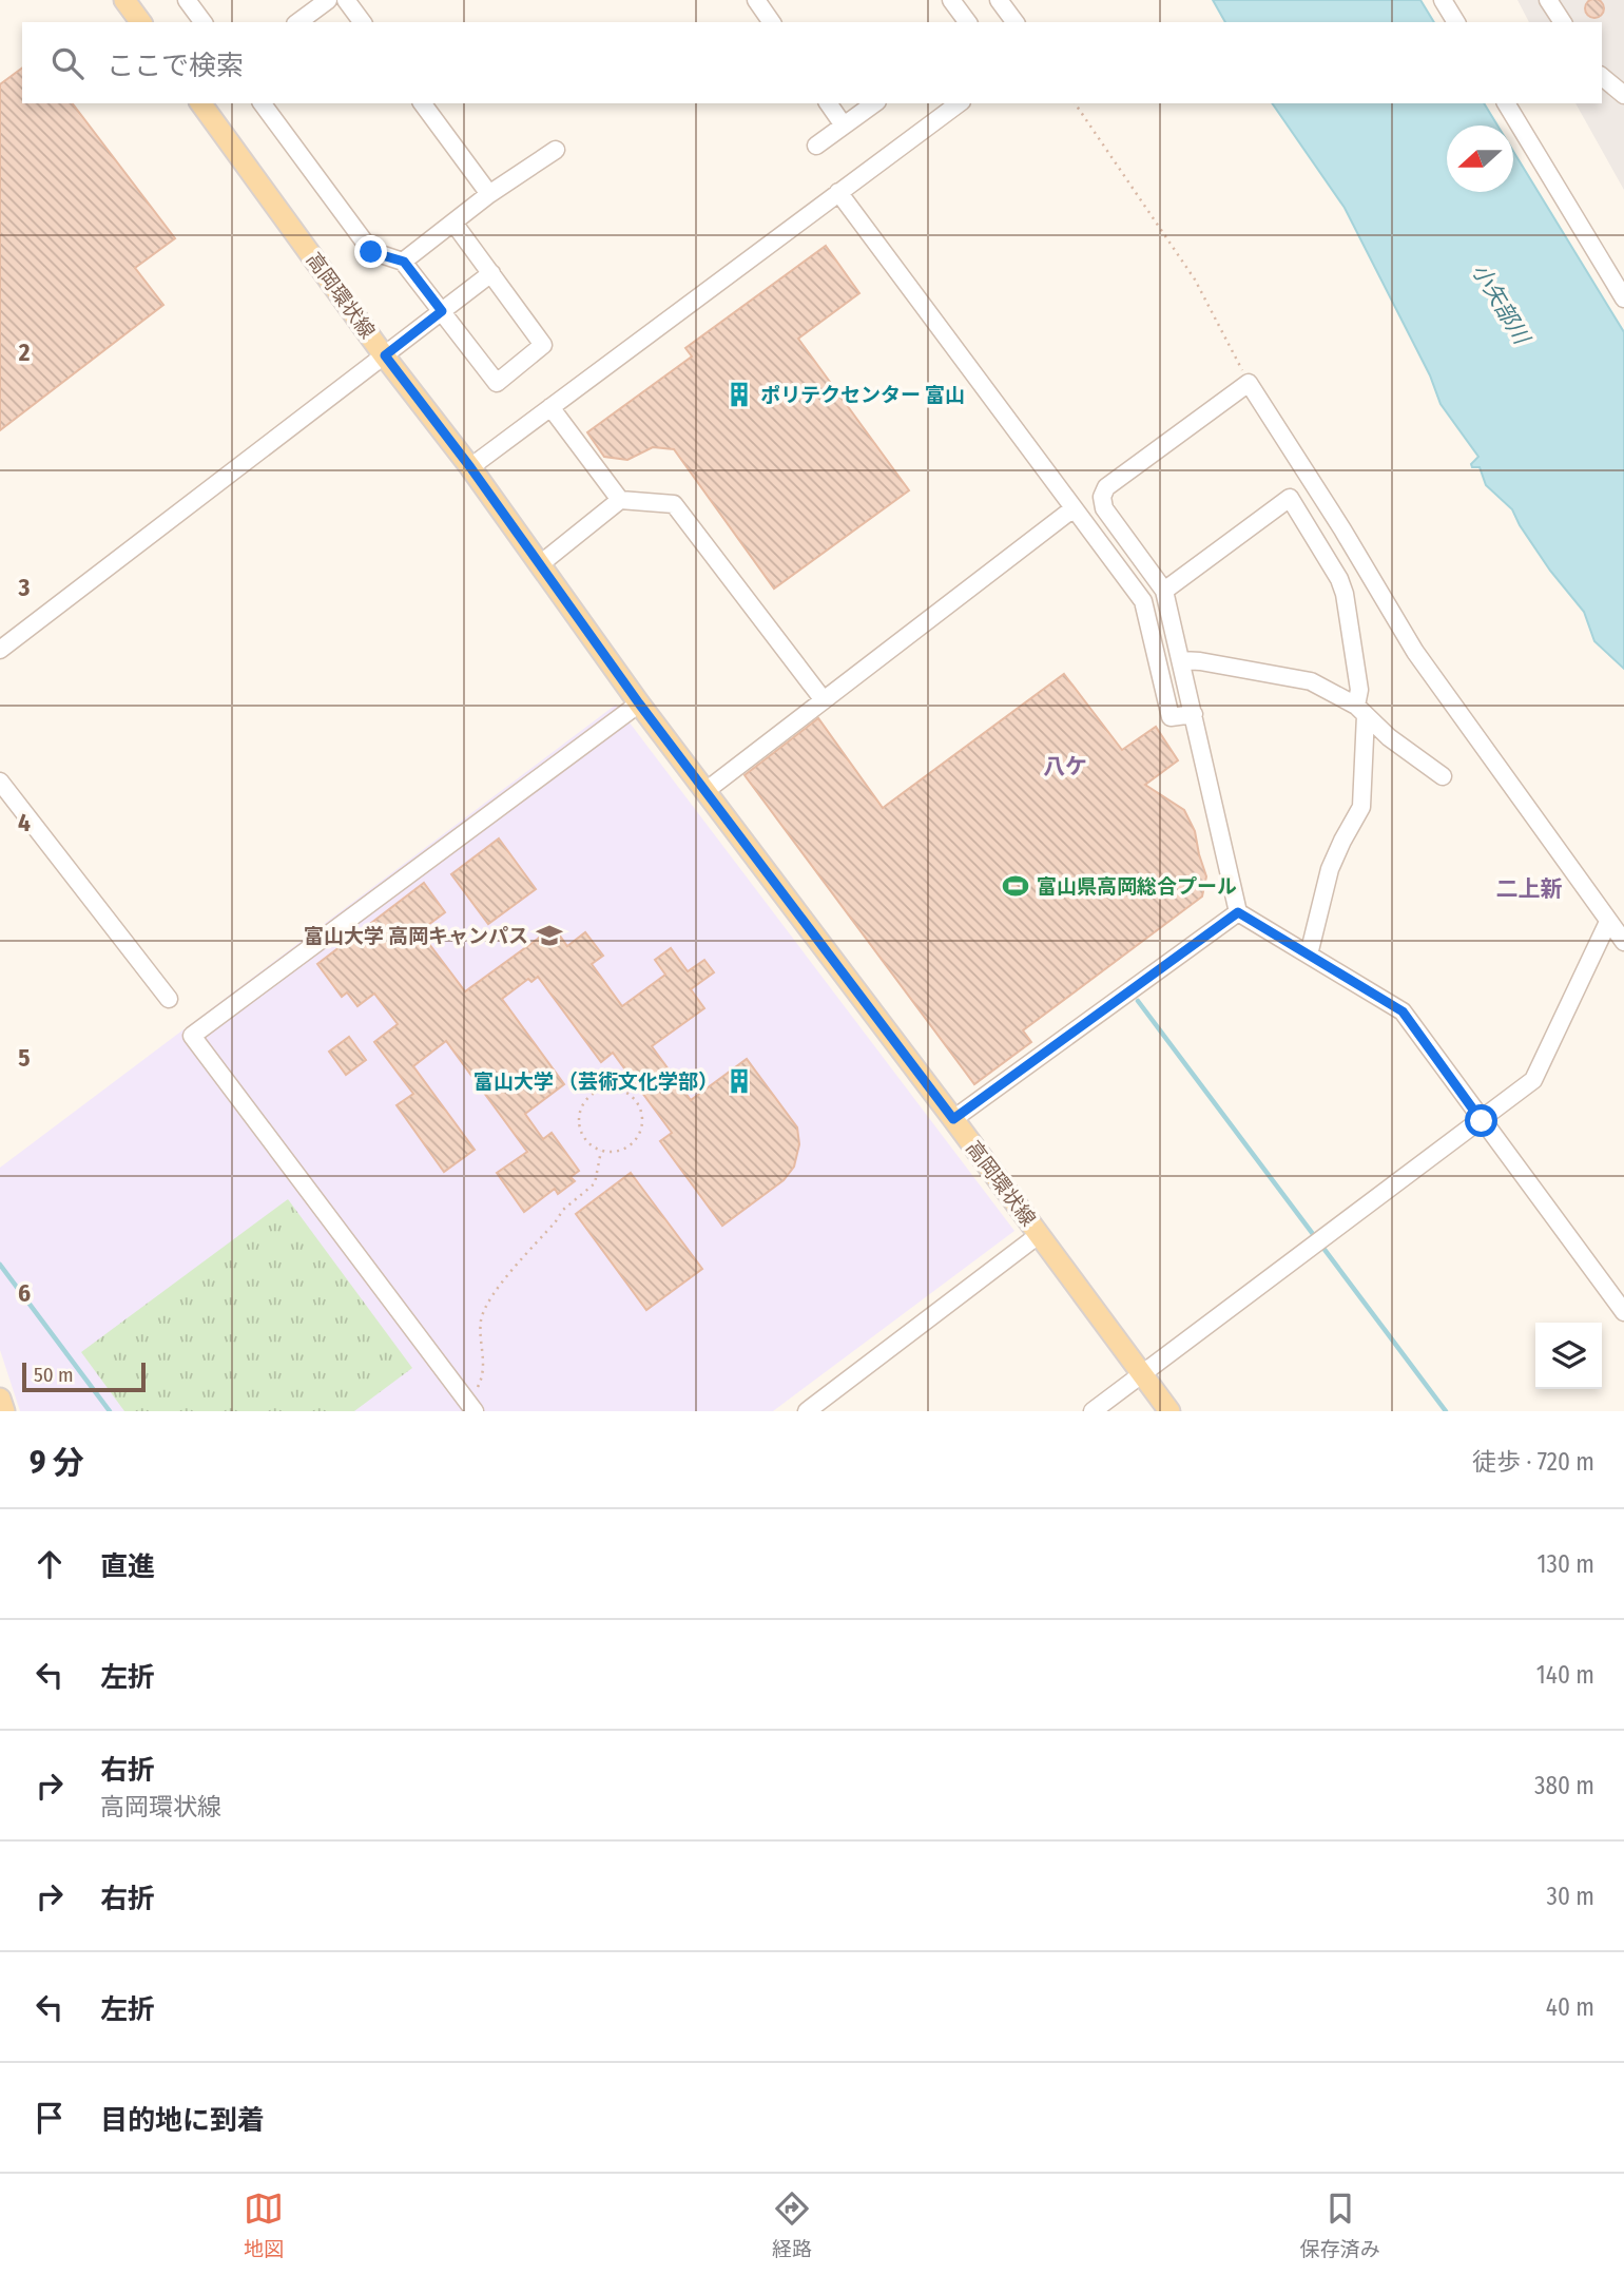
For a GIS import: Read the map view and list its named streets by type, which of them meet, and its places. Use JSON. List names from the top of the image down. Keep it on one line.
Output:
{"streets":{"main road":["高岡環状線"]},"districts":["八ケ","二上新"],"water":["小矢部川"],"places":{"building":["ポリテクセンター 富山","富山大学 （芸術文化学部）"],"sports":["富山県高岡総合プール"],"school or university":["富山大学 高岡キャンパス"]},"scale_bar":"50 m","north":"left","page":{"search":"ここで検索","scale":"50 m","heading":["9 分","徒歩 · 720 m"],"list":[["直進","130 m"],["左折","140 m"],["右折","高岡環状線","380 m"],["右折","30 m"],["左折","40 m"],"目的地に到着"],"nav":["地図","経路","保存済み"]},"grid":{"rows":["2","3","4","5","6"]}}
